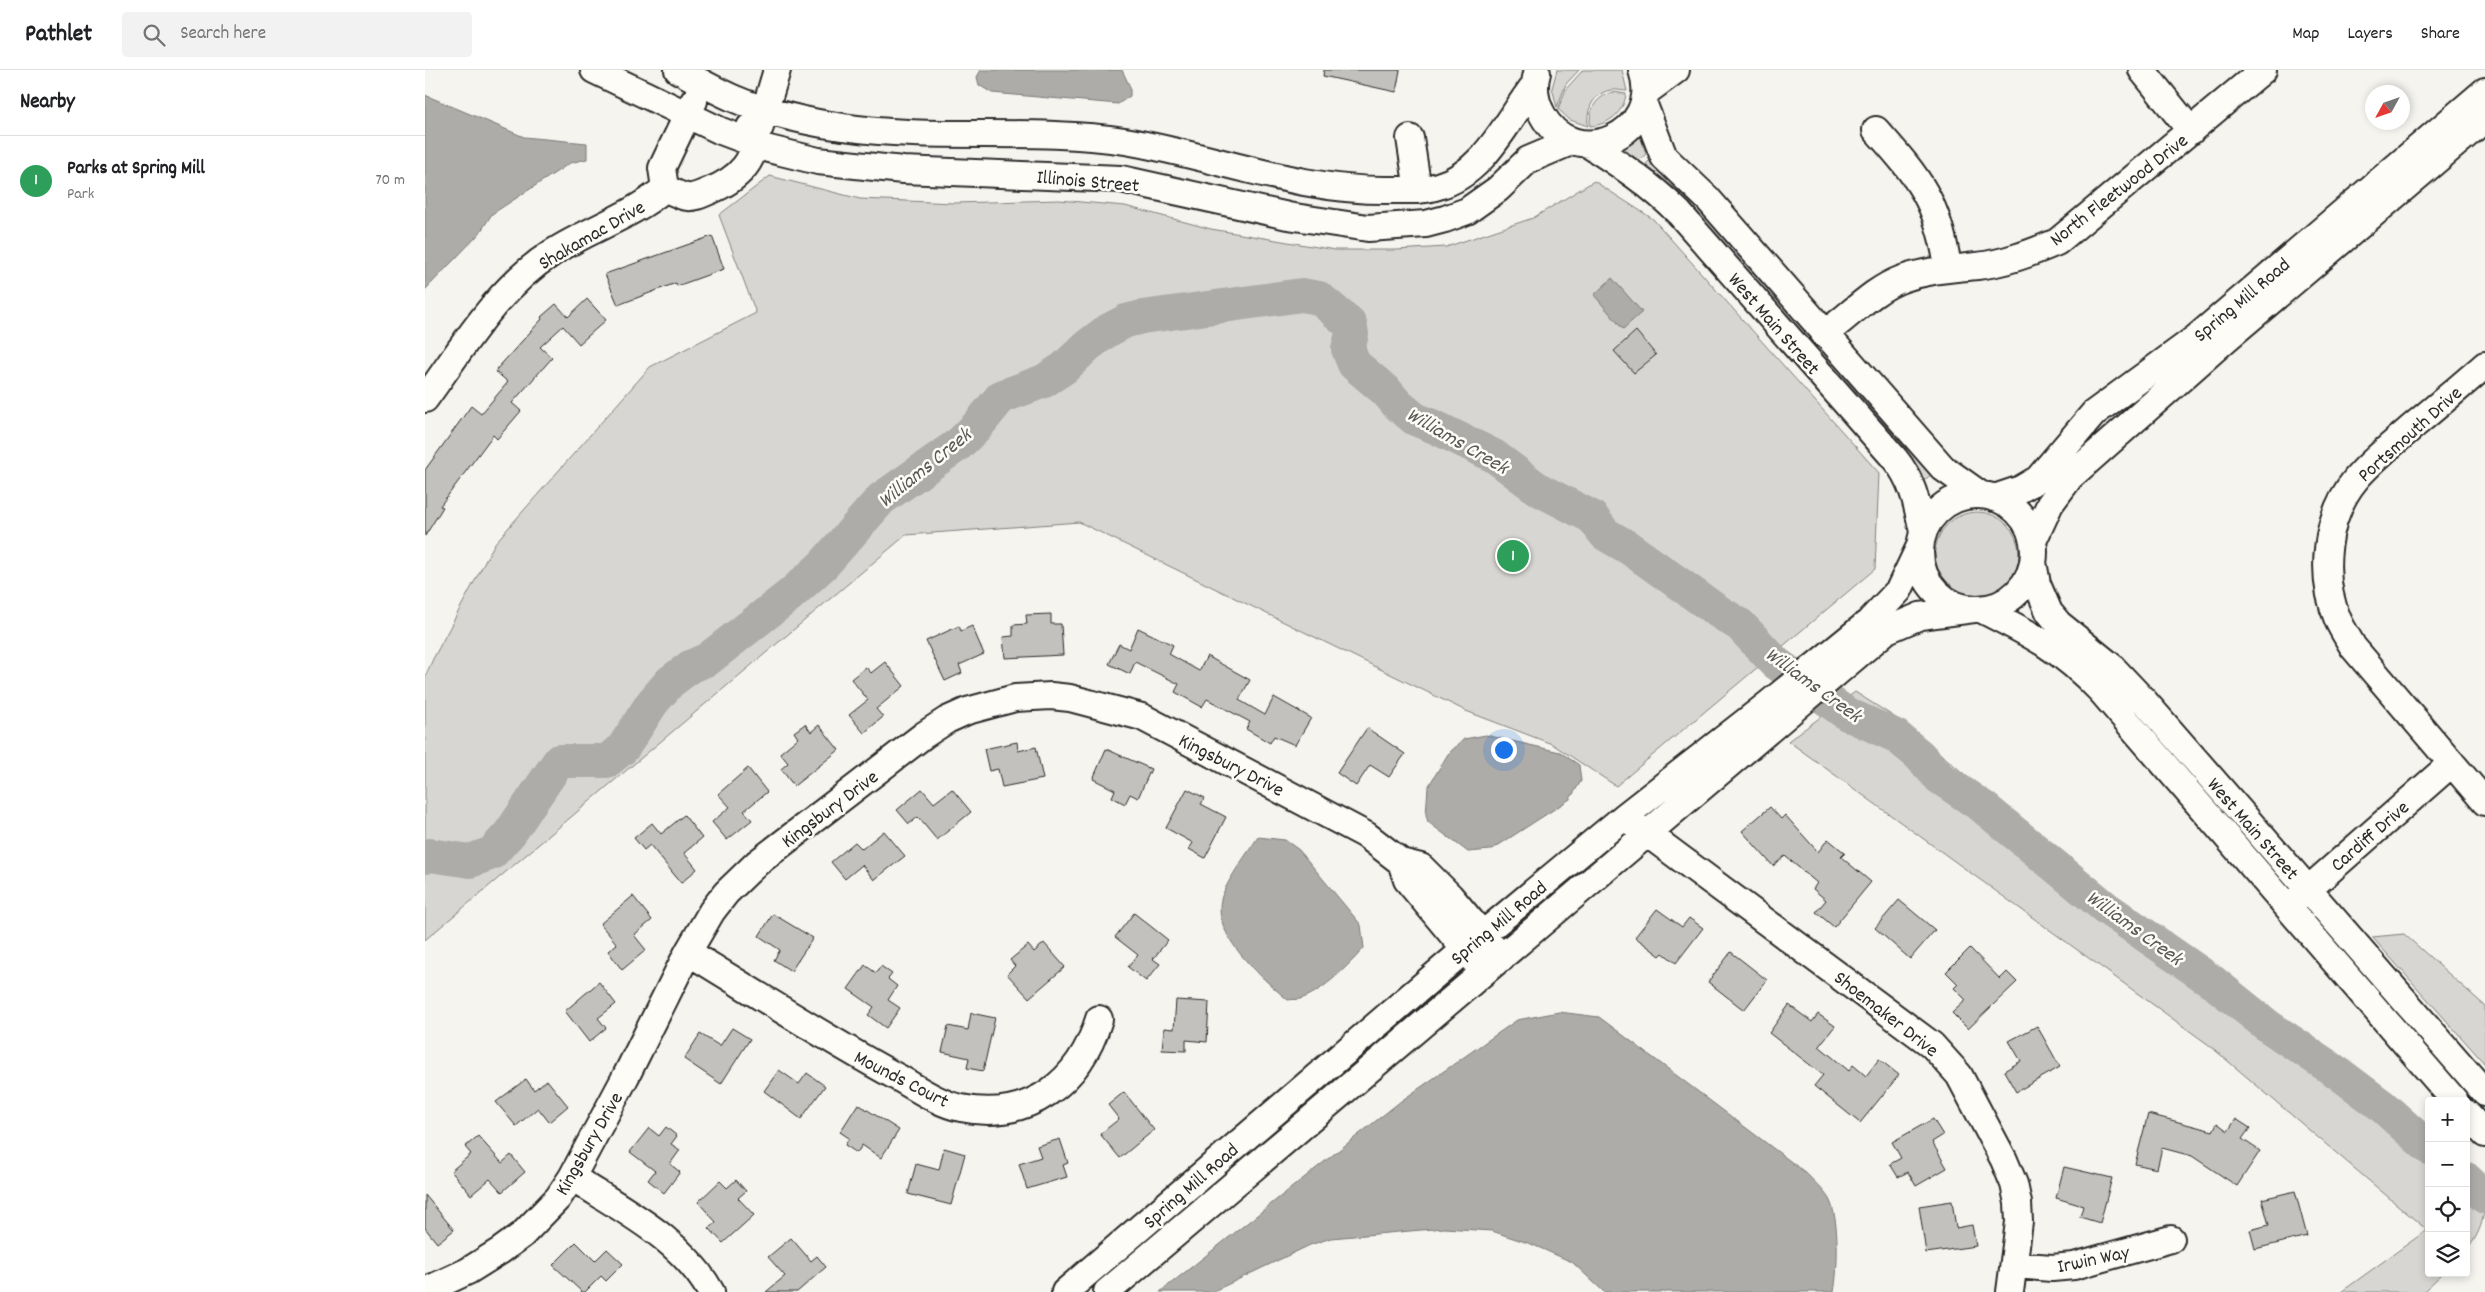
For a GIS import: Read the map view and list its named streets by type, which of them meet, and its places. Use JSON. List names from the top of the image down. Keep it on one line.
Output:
{"streets":{"street":["Illinois Street","North Fleetwood Drive","Shakamac Drive","Spring Mill Road","West Main Street","Portsmouth Drive","Kingsbury Drive","Cardiff Drive","Shoemaker Drive","Mounds Court","Irwin Way"]},"crossings":[["Illinois Street","Shakamac Drive"],["Illinois Street","West Main Street"],["North Fleetwood Drive","West Main Street"],["Spring Mill Road","West Main Street"],["Spring Mill Road","Kingsbury Drive"],["Spring Mill Road","Shoemaker Drive"],["West Main Street","Cardiff Drive"],["Portsmouth Drive","Cardiff Drive"],["Kingsbury Drive","Mounds Court"],["Shoemaker Drive","Irwin Way"]],"water":["Williams Creek"],"north":"bottom left","page":{"header":"Pathlet","search":"Search here","nav":["Map","Layers","Share"],"heading":"Nearby","list":[{"mark":"1","name":"Parks at Spring Mill","note":"Park","value":"70 m"}],"pins":"1","map_buttons":["+","−"]}}
